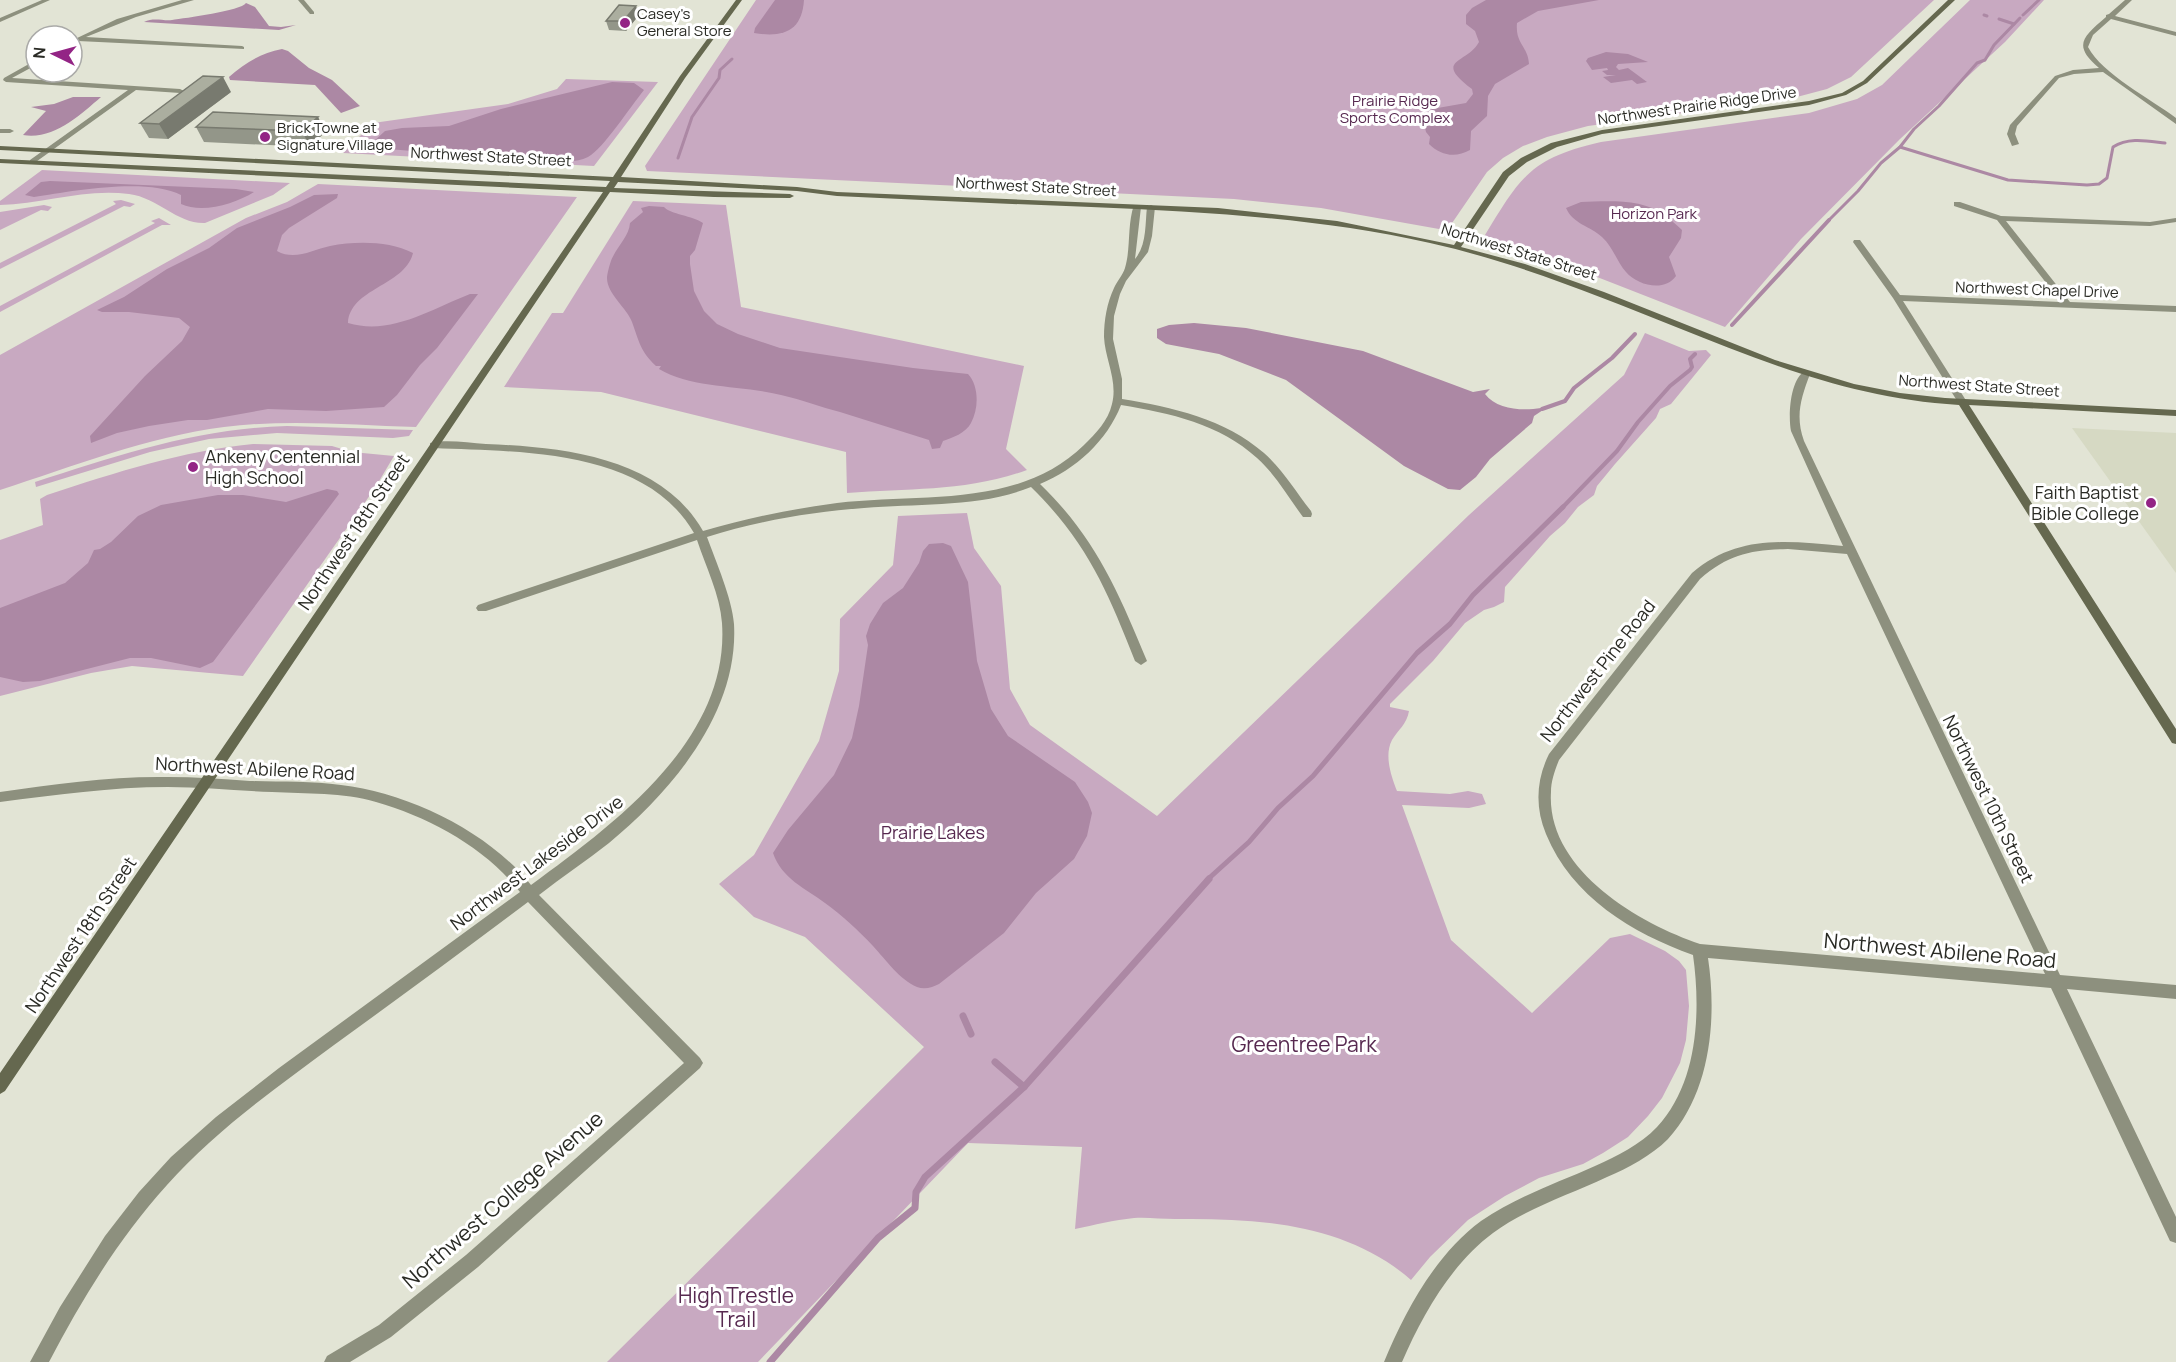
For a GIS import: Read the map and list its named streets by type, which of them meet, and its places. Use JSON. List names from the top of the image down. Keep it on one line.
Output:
{"streets":{"main road":["Northwest Prairie Ridge Drive","Northwest State Street","Northwest 18th Street"],"street":["Northwest Chapel Drive","Northwest Pine Road","Northwest Abilene Road","Northwest 10th Street","Northwest Lakeside Drive","Northwest College Avenue"]},"crossings":[["Northwest Prairie Ridge Drive","Northwest State Street"],["Northwest State Street","Northwest 18th Street"],["Northwest State Street","Northwest 10th Street"],["Northwest 18th Street","Northwest Abilene Road"],["Northwest 18th Street","Northwest Lakeside Drive"],["Northwest Pine Road","Northwest Abilene Road"],["Northwest Pine Road","Northwest 10th Street"],["Northwest Abilene Road","Northwest 10th Street"],["Northwest Abilene Road","Northwest Lakeside Drive"],["Northwest Abilene Road","Northwest College Avenue"]],"parks":["Prairie Ridge Sports Complex","Horizon Park","Prairie Lakes","Greentree Park","High Trestle Trail"],"places":["Casey's General Store","Brick Towne at Signature Village","Ankeny Centennial High School","Faith Baptist Bible College"],"north":"left"}
